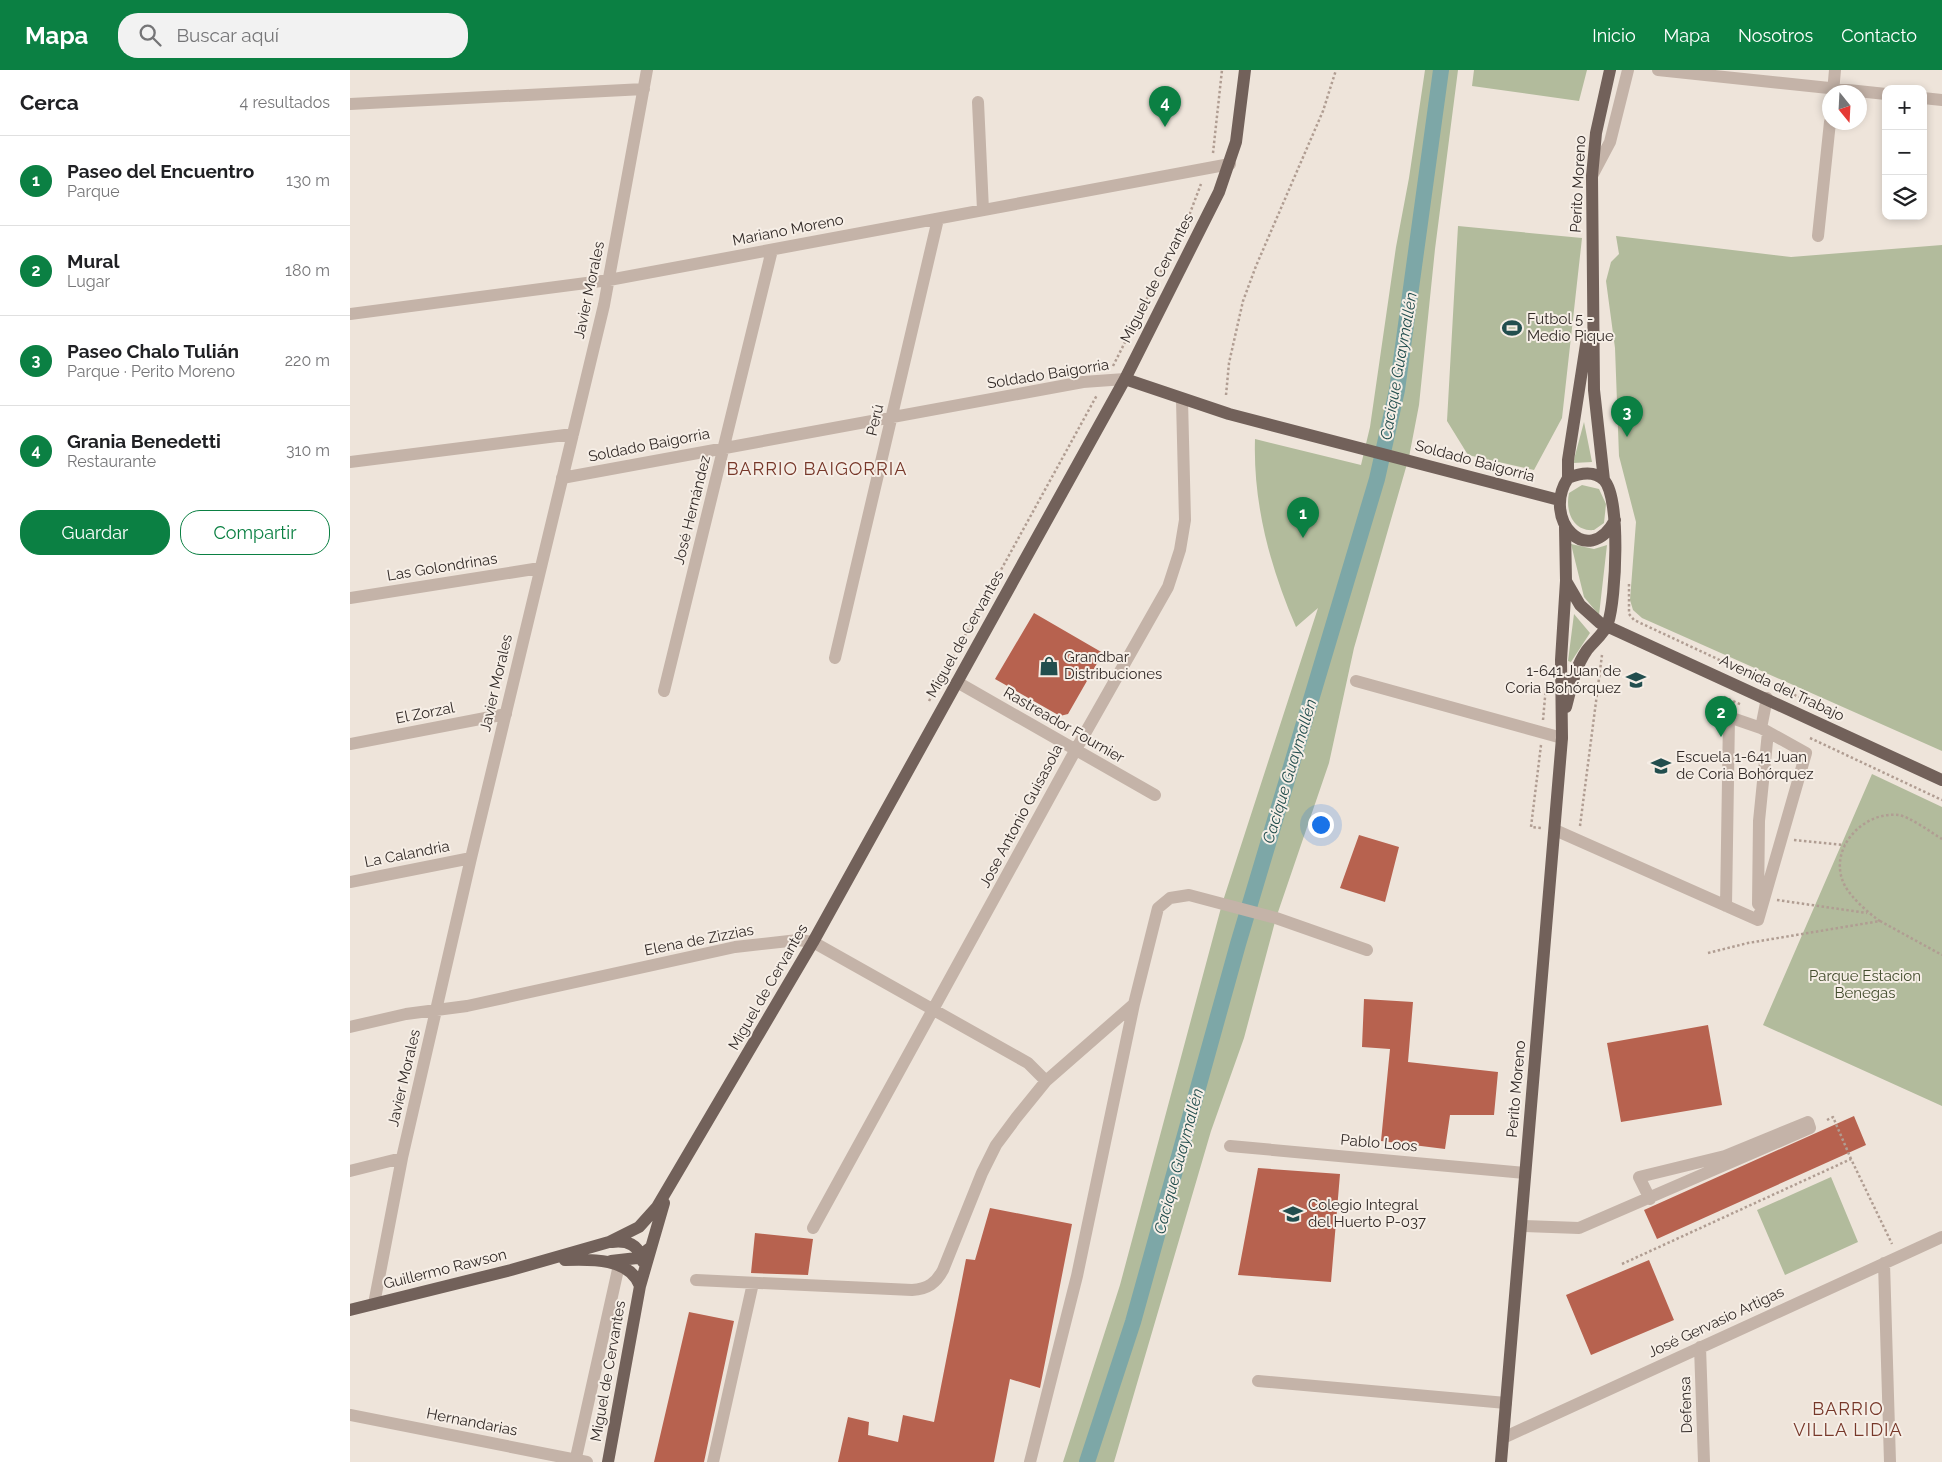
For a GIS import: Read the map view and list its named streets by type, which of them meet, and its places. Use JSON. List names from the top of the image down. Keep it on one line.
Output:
{"streets":{"main road":["Perito Moreno","Miguel de Cervantes","Soldado Baigorria","Avenida del Trabajo","Guillermo Rawson"],"street":["Mariano Moreno","Javier Morales","Perú","José Hernández","Las Golondrinas","El Zorzal","Rastreador Fournier","Jose Antonio Guisasola","La Calandria","Elena de Zizzias","Pablo Loos","José Gervasio Artigas","Defensa","Hernandarias"]},"crossings":[["Perito Moreno","Soldado Baigorria"],["Perito Moreno","Avenida del Trabajo"],["Perito Moreno","Pablo Loos"],["Perito Moreno","José Gervasio Artigas"],["Mariano Moreno","Miguel de Cervantes"],["Mariano Moreno","Javier Morales"],["Mariano Moreno","Perú"],["Mariano Moreno","José Hernández"],["Miguel de Cervantes","Soldado Baigorria"],["Miguel de Cervantes","Rastreador Fournier"],["Miguel de Cervantes","Elena de Zizzias"],["Miguel de Cervantes","Guillermo Rawson"],["Javier Morales","Soldado Baigorria"],["Javier Morales","Las Golondrinas"],["Javier Morales","El Zorzal"],["Javier Morales","La Calandria"],["Javier Morales","Elena de Zizzias"],["Javier Morales","Guillermo Rawson"],["Soldado Baigorria","Perú"],["Soldado Baigorria","José Hernández"],["Soldado Baigorria","Jose Antonio Guisasola"],["Rastreador Fournier","Jose Antonio Guisasola"],["Jose Antonio Guisasola","Elena de Zizzias"],["José Gervasio Artigas","Defensa"]],"districts":["BARRIO BAIGORRIA","BARRIO VILLA LIDIA"],"water":["Cacique Guaymallén"],"parks":["Parque Estacion Benegas"],"places":{"sports":["Futbol 5 - Medio Pique"],"shop":["Grandbar Distribuciones"],"school or university":["1-641 Juan de Coria Bohórquez","Escuela 1-641 Juan de Coria Bohórquez","Colegio Integral del Huerto P-037"]},"north":"bottom","page":{"header":"Mapa","search":"Buscar aquí","nav":["Inicio","Mapa","Nosotros","Contacto"],"heading":["Cerca","4 resultados"],"map_buttons":["+","−"],"pins":["4","3","1","2"],"list":[{"mark":"1","name":"Paseo del Encuentro","note":"Parque","value":"130 m"},{"mark":"2","name":"Mural","note":"Lugar","value":"180 m"},{"mark":"3","name":"Paseo Chalo Tulián","note":"Parque · Perito Moreno","value":"220 m"},{"mark":"4","name":"Grania Benedetti","note":"Restaurante","value":"310 m"}],"buttons":["Guardar","Compartir"]}}
